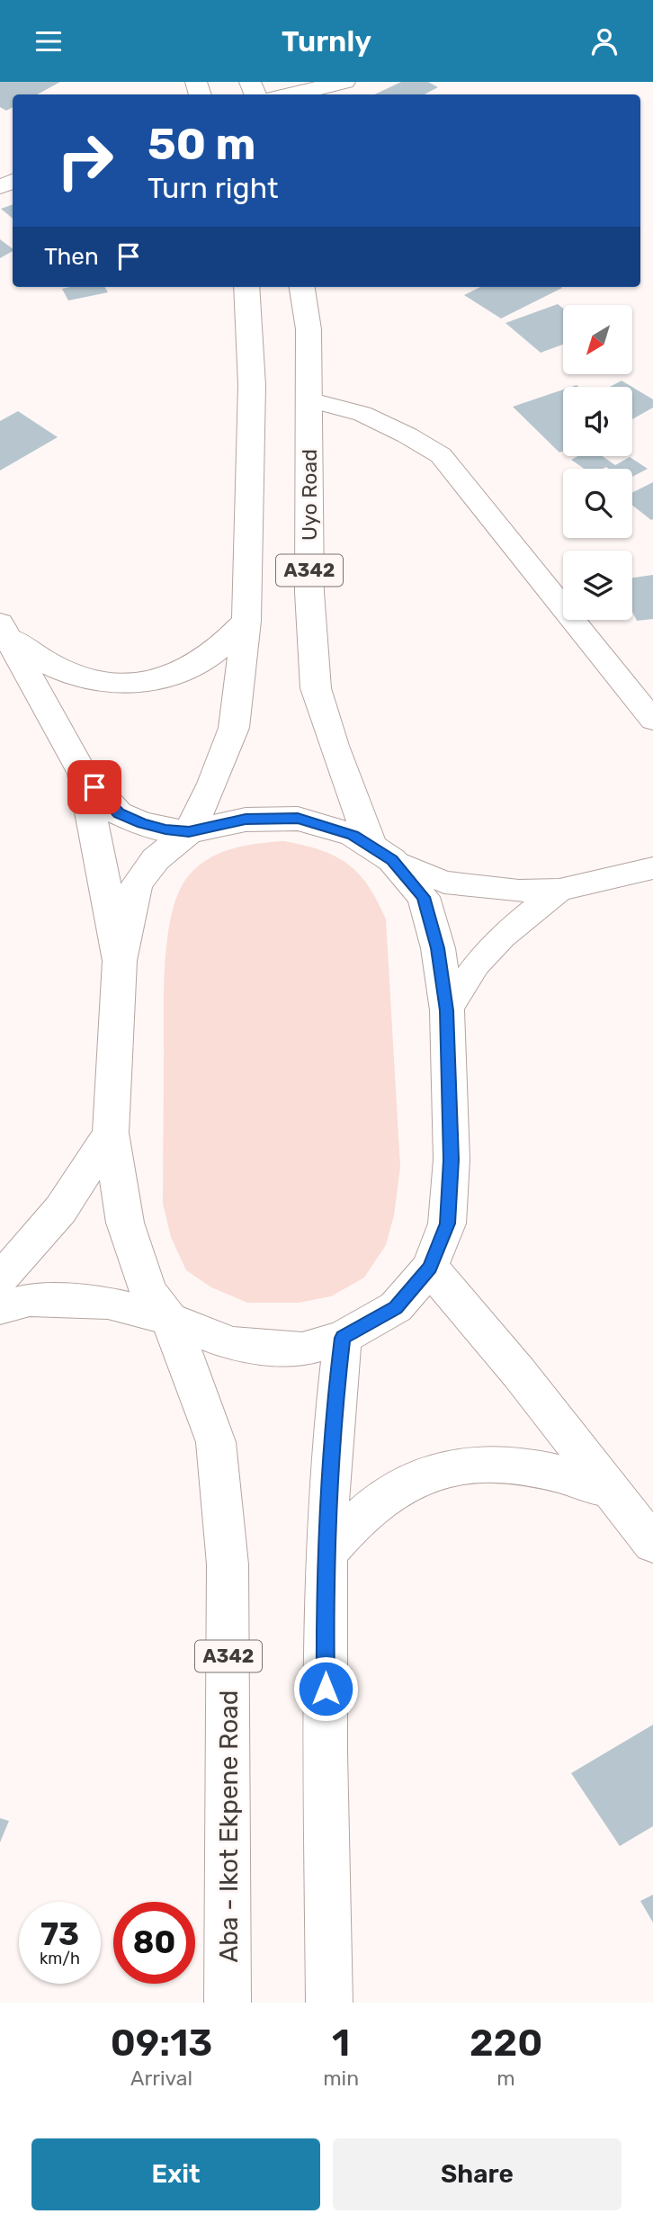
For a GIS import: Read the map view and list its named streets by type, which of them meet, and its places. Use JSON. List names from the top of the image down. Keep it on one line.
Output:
{"streets":{"main road":["Uyo Road","A342","Aba - Ikot Ekpene Road"]},"crossings":[["Uyo Road","A342"],["A342","Aba - Ikot Ekpene Road"]],"north":"bottom left","page":{"header":"Turnly","turn":["50 m","Turn right"],"then":"Then","speed":"73 km/h","limit":"80","eta":["09:13","Arrival","1","min","220","m"],"buttons":["Exit","Share"]}}
